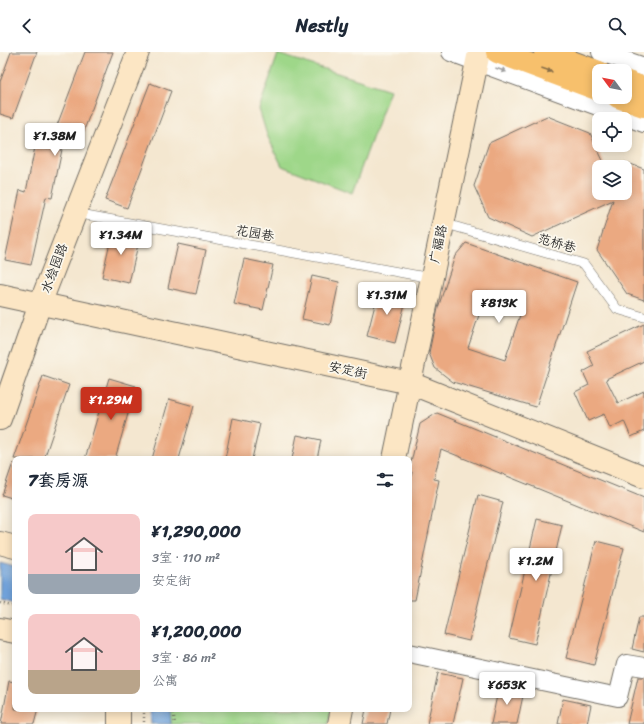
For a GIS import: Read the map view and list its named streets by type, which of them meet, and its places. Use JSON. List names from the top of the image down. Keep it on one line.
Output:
{"streets":{"street":["广福路","水绘园路","安定街"],"lane":["花园巷","范桥巷"]},"crossings":[["花园巷","广福路"],["花园巷","水绘园路"],["范桥巷","广福路"],["广福路","安定街"],["水绘园路","安定街"]],"north":"top left","page":{"header":"Nestly","price":["¥1.38M","¥1.34M","¥1.31M","¥813K","¥1.29M","¥1.2M","¥653K"],"heading":"7套房源","list":[{"name":"¥1,290,000","note":"3室 · 110 m² · 安定街"},{"name":"¥1,200,000","note":"3室 · 86 m² · 公寓"}]}}
